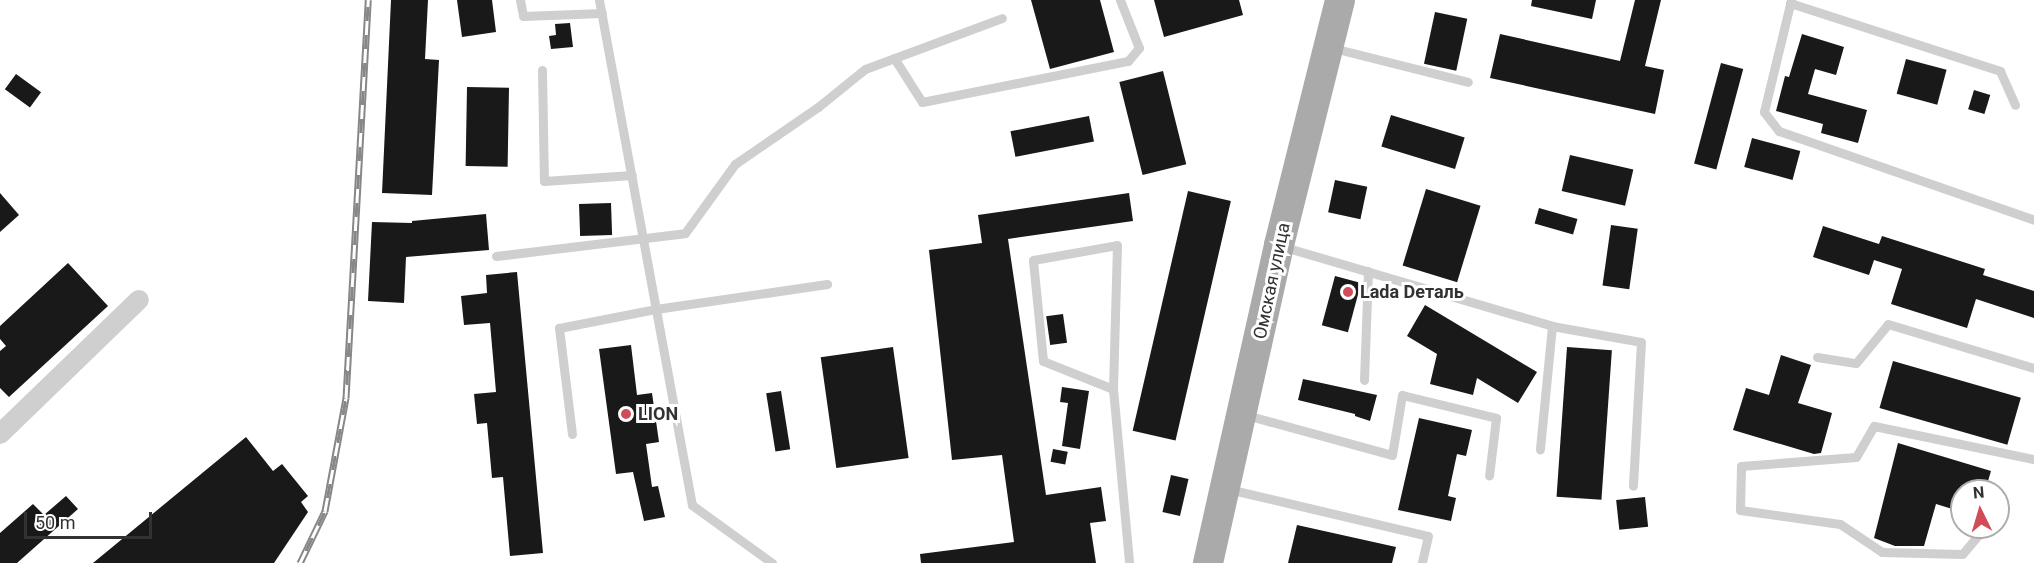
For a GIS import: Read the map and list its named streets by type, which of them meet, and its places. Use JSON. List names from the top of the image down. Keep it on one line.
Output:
{"streets":{"main road":["Омская улица"]},"places":["Lada Dеталь","LION"],"scale_bar":"50 m","north":"top"}
